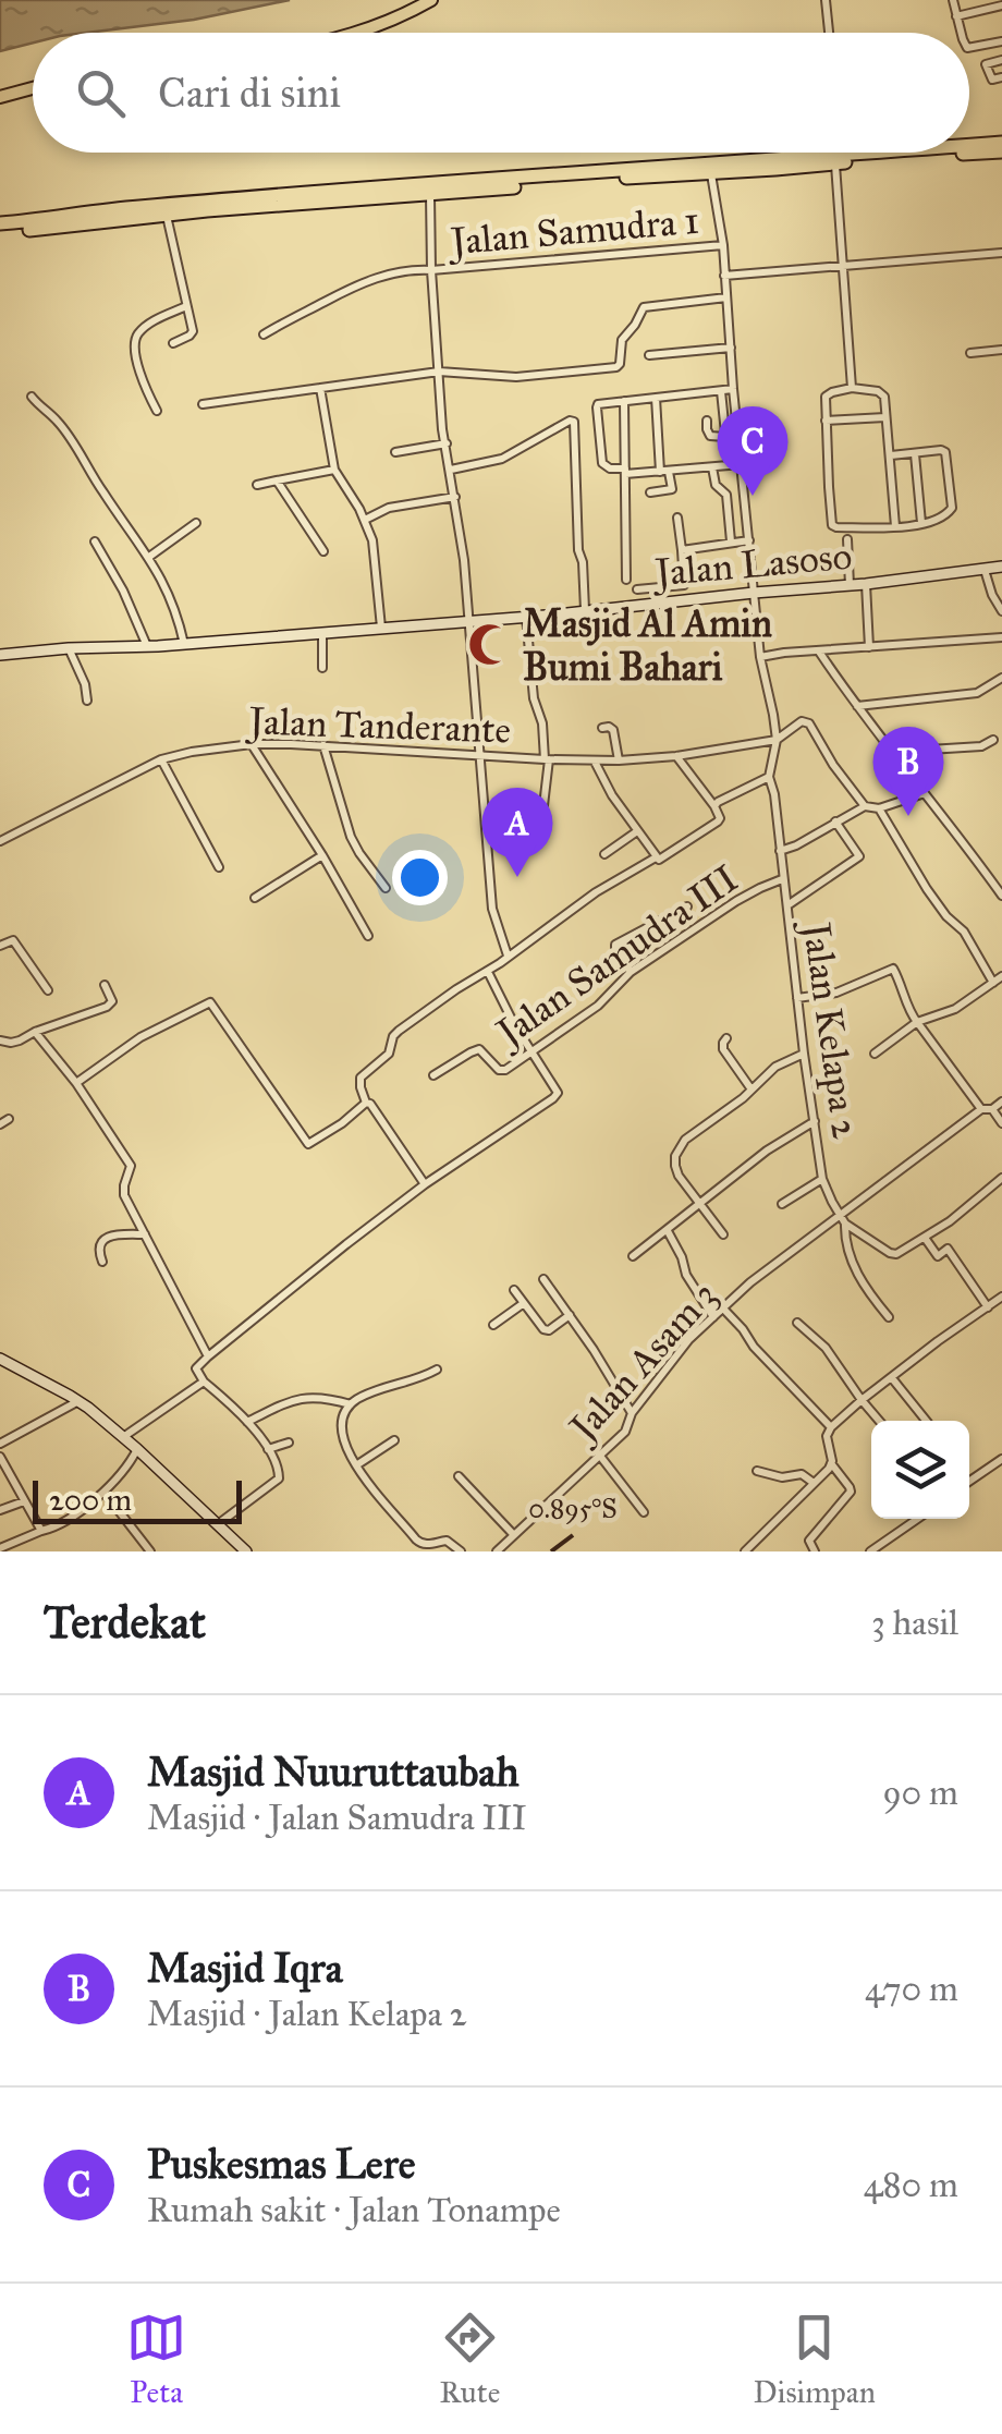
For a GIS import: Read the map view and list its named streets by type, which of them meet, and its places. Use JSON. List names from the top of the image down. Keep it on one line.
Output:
{"streets":{"street":["Jalan Samudra 1","Jalan Lasoso","Jalan Tanderante","Jalan Samudra III","Jalan Kelapa 2","Jalan Asam 3"]},"crossings":[["Jalan Samudra 1","Jalan Samudra III"],["Jalan Samudra 1","Jalan Kelapa 2"],["Jalan Lasoso","Jalan Samudra III"],["Jalan Lasoso","Jalan Kelapa 2"],["Jalan Tanderante","Jalan Samudra III"],["Jalan Tanderante","Jalan Kelapa 2"],["Jalan Samudra III","Jalan Kelapa 2"],["Jalan Kelapa 2","Jalan Asam 3"]],"places":{"mosque":["Masjid Al Amin Bumi Bahari"]},"scale_bar":"200 m","page":{"search":"Cari di sini","pins":["C","B","A"],"scale":"200 m","heading":["Terdekat","3 hasil"],"list":[{"mark":"A","name":"Masjid Nuuruttaubah","note":"Masjid · Jalan Samudra III","value":"90 m"},{"mark":"B","name":"Masjid Iqra","note":"Masjid · Jalan Kelapa 2","value":"470 m"},{"mark":"C","name":"Puskesmas Lere","note":"Rumah sakit · Jalan Tonampe","value":"480 m"}],"nav":["Peta","Rute","Disimpan"]},"coordinates":["0.895°S"]}
